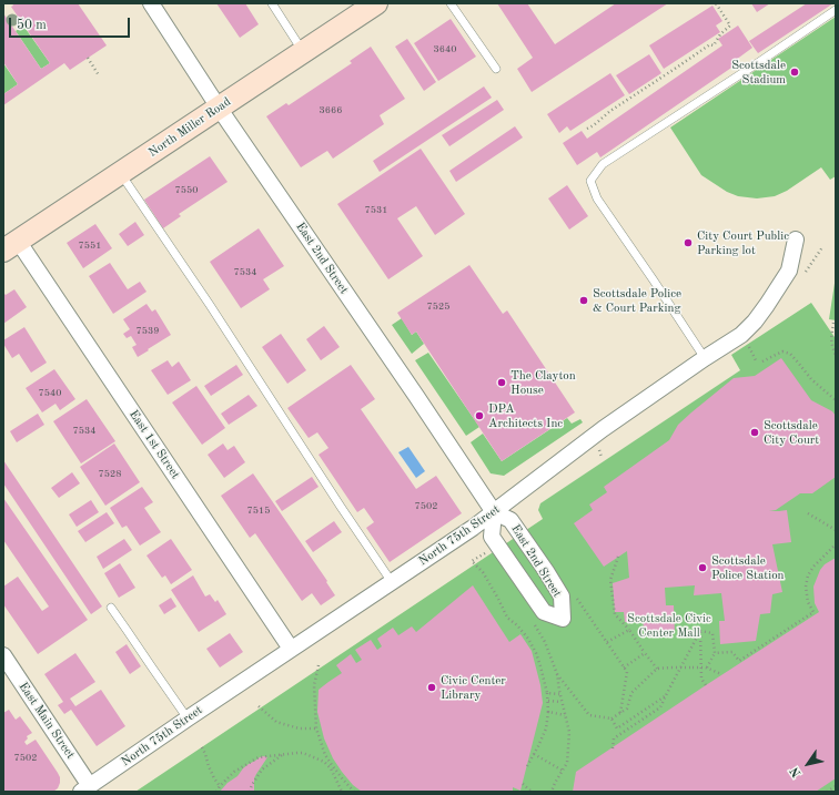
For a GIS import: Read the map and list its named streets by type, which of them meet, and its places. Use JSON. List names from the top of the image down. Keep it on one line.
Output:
{"streets":{"street":["North Miller Road","East 2nd Street","East 1st Street","North 75th Street","East Main Street"]},"crossings":[["North Miller Road","East 2nd Street"],["North Miller Road","East 1st Street"],["East 2nd Street","North 75th Street"],["East 1st Street","North 75th Street"],["North 75th Street","East Main Street"]],"parks":["Scottsdale Civic Center Mall"],"places":["Scottsdale Stadium","City Court Public Parking lot","Scottsdale Police & Court Parking","The Clayton House","DPA Architects Inc","Scottsdale City Court","Scottsdale Police Station","Civic Center Library"],"house_numbers":["3640","3666","7550","7531","7551","7534","7525","7539","7540","7534","7528","7502","7515","7502"],"scale_bar":"50 m","north":"bottom left"}
